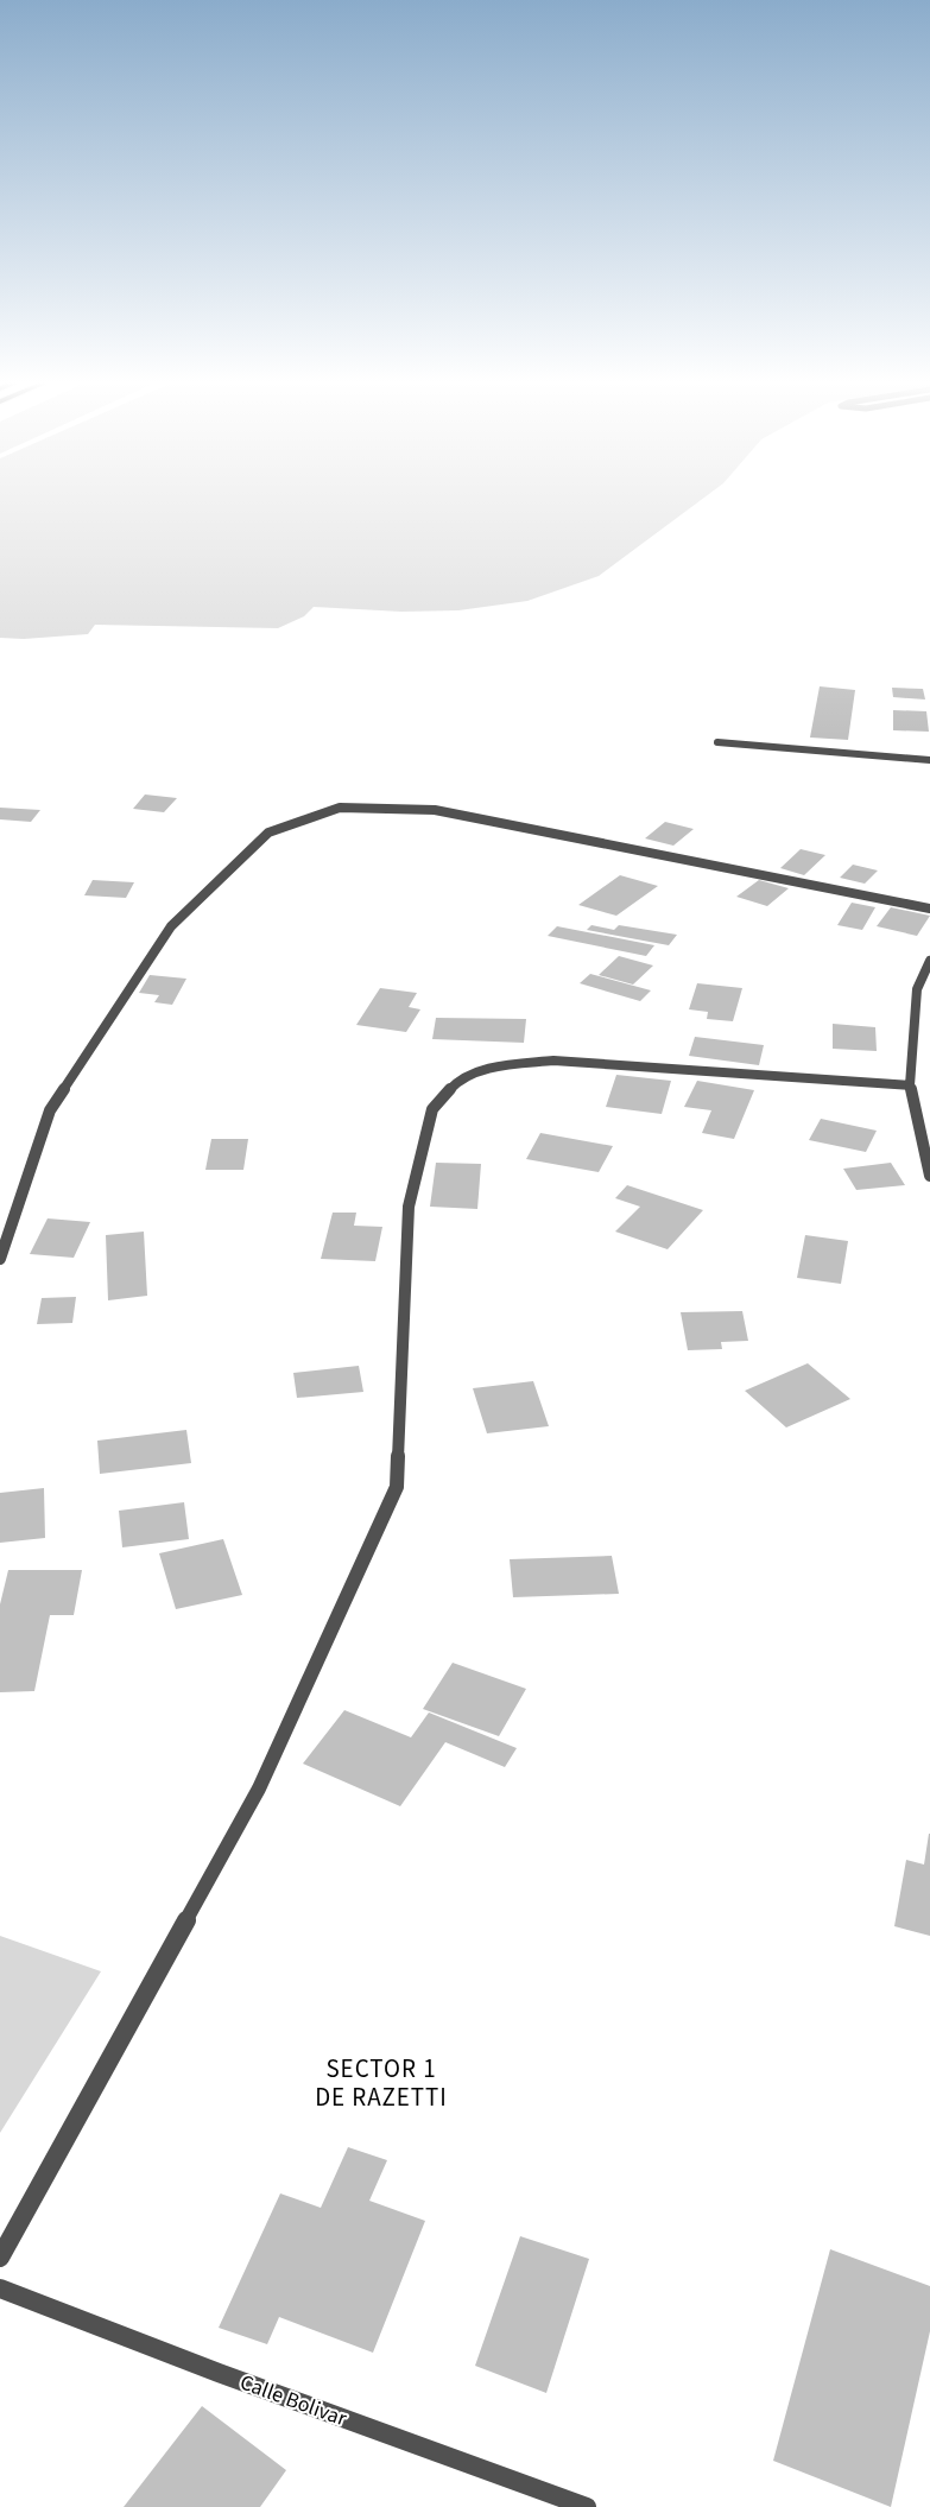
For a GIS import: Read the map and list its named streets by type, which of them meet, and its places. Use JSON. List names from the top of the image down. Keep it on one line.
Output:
{"streets":{"street":["Calle Bolivar"]},"districts":["SECTOR 1 DE RAZETTI"]}
